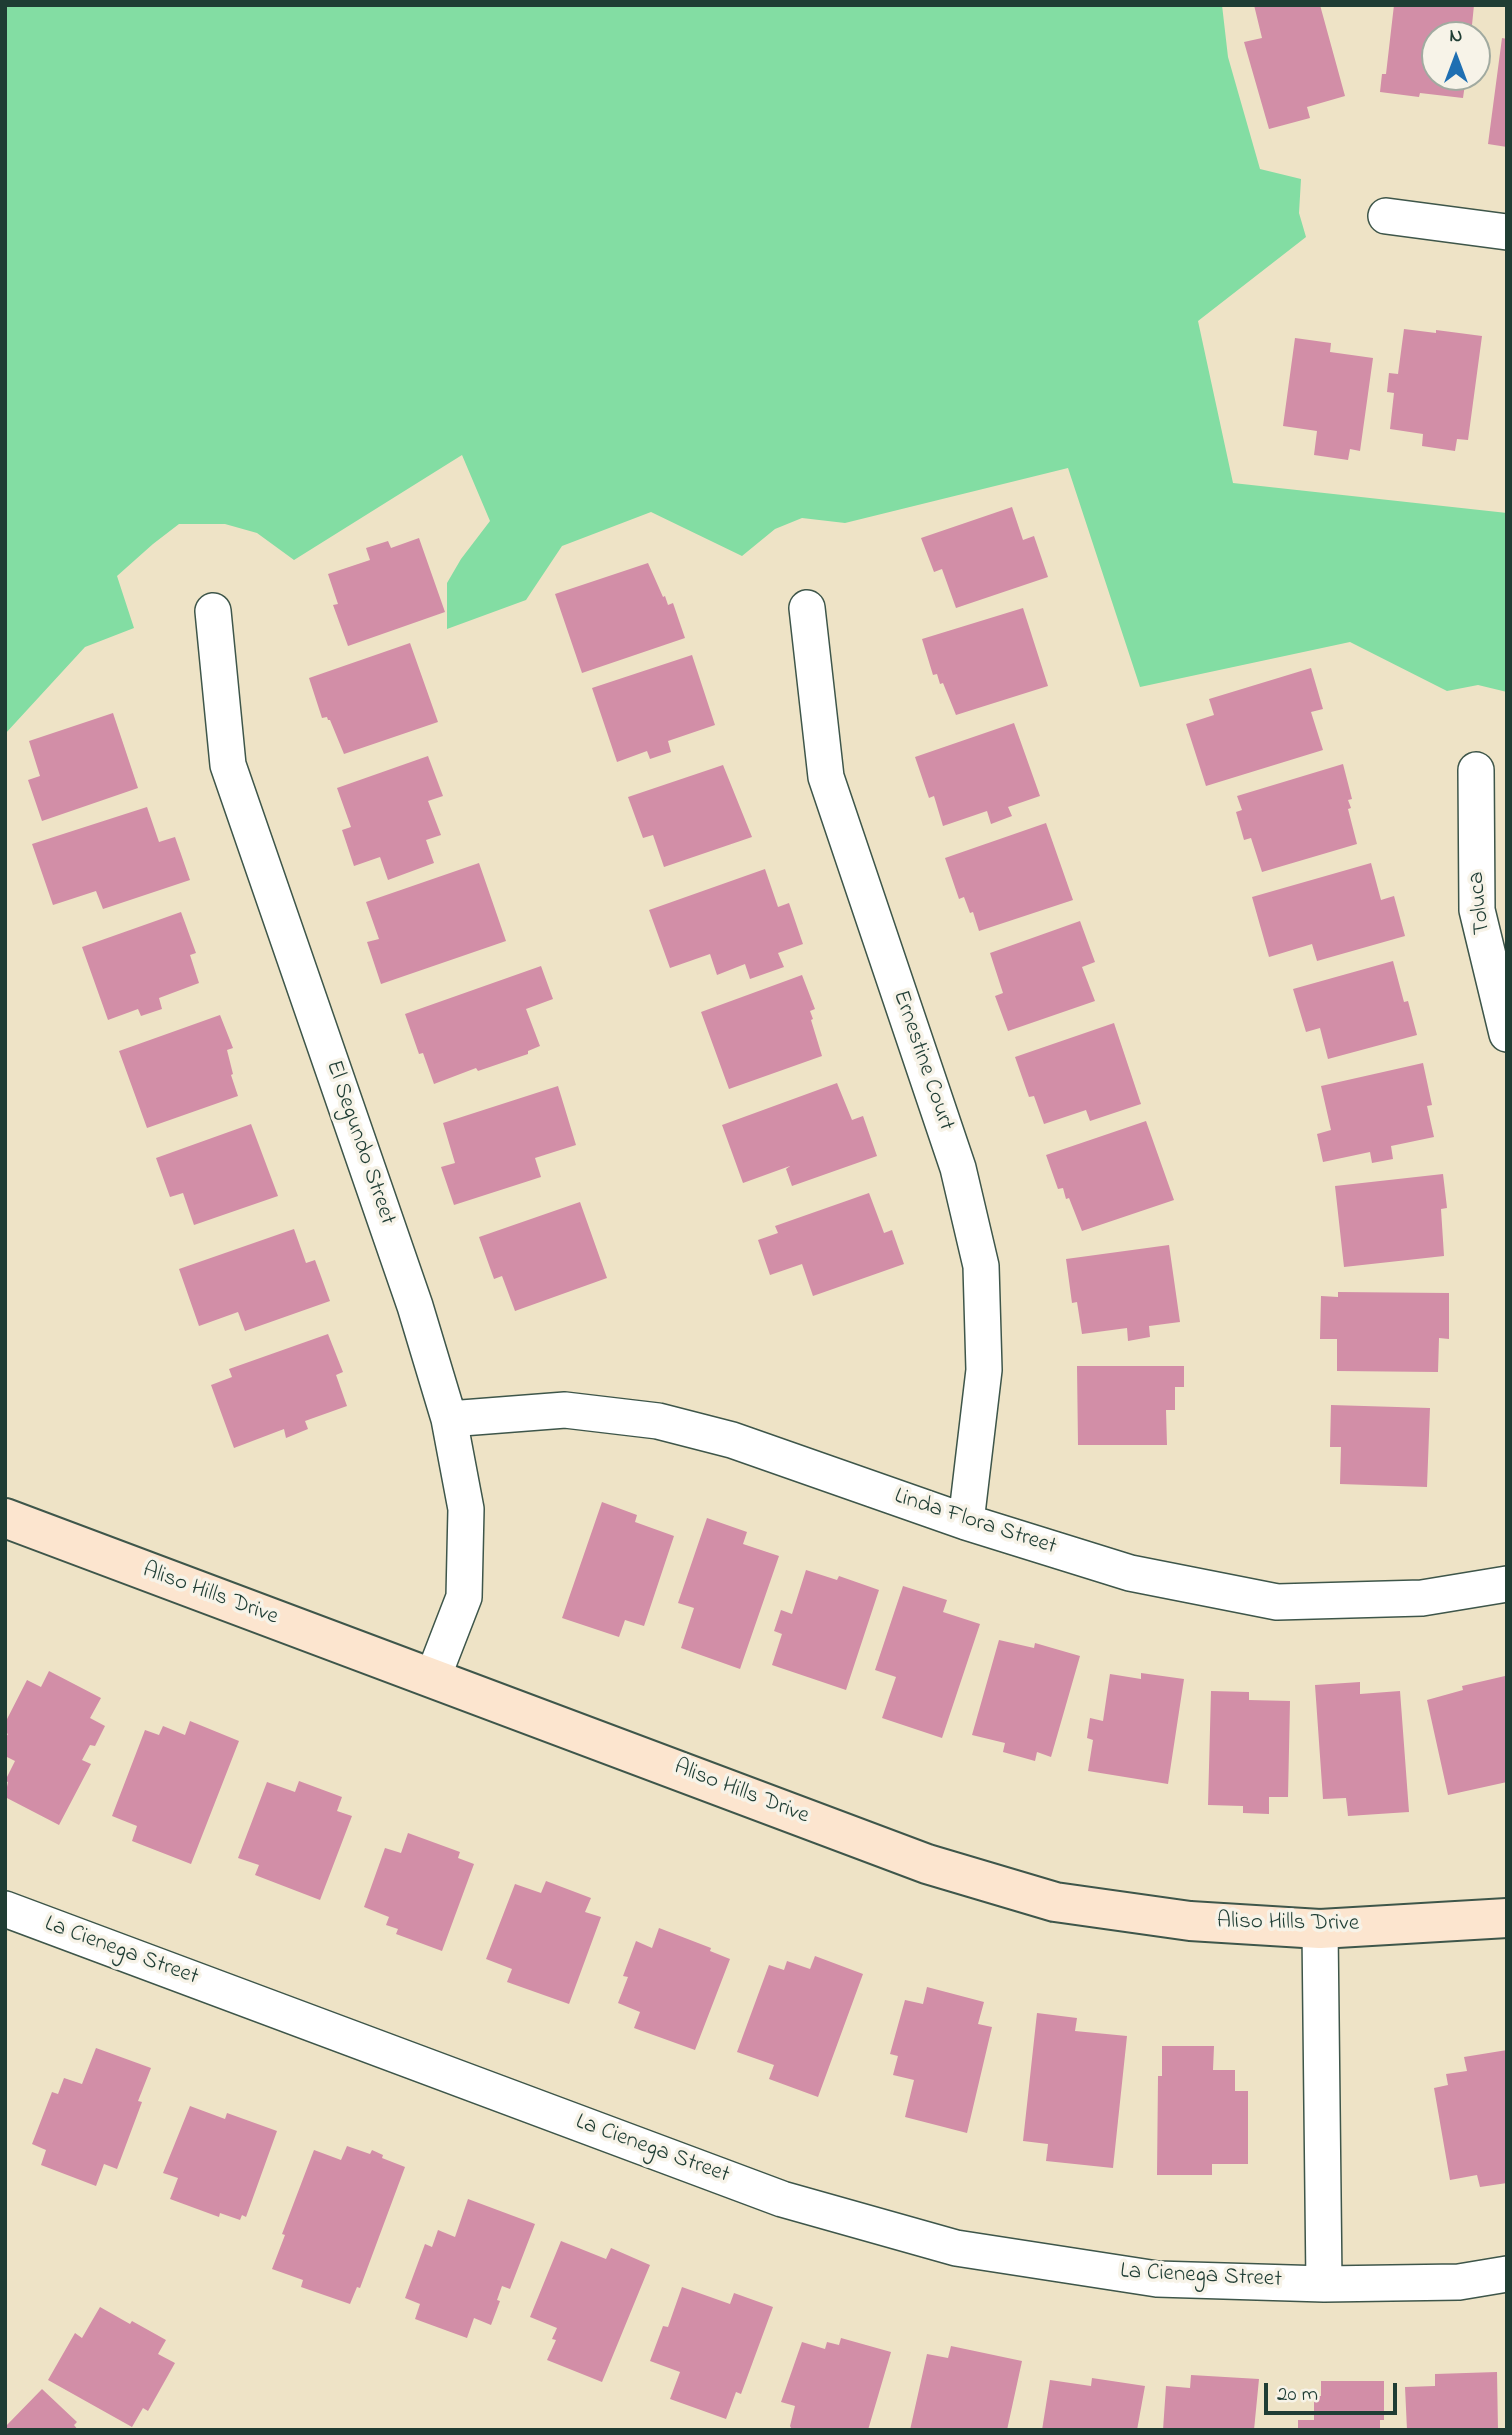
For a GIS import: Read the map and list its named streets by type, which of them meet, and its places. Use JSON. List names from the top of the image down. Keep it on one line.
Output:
{"streets":{"street":["Toluca","Ernestine Court","El Segundo Street","Linda Flora Street","Aliso Hills Drive","La Cienega Street"]},"crossings":[["Ernestine Court","Linda Flora Street"],["El Segundo Street","Linda Flora Street"],["El Segundo Street","Aliso Hills Drive"]],"scale_bar":"20 m","north":"top"}
